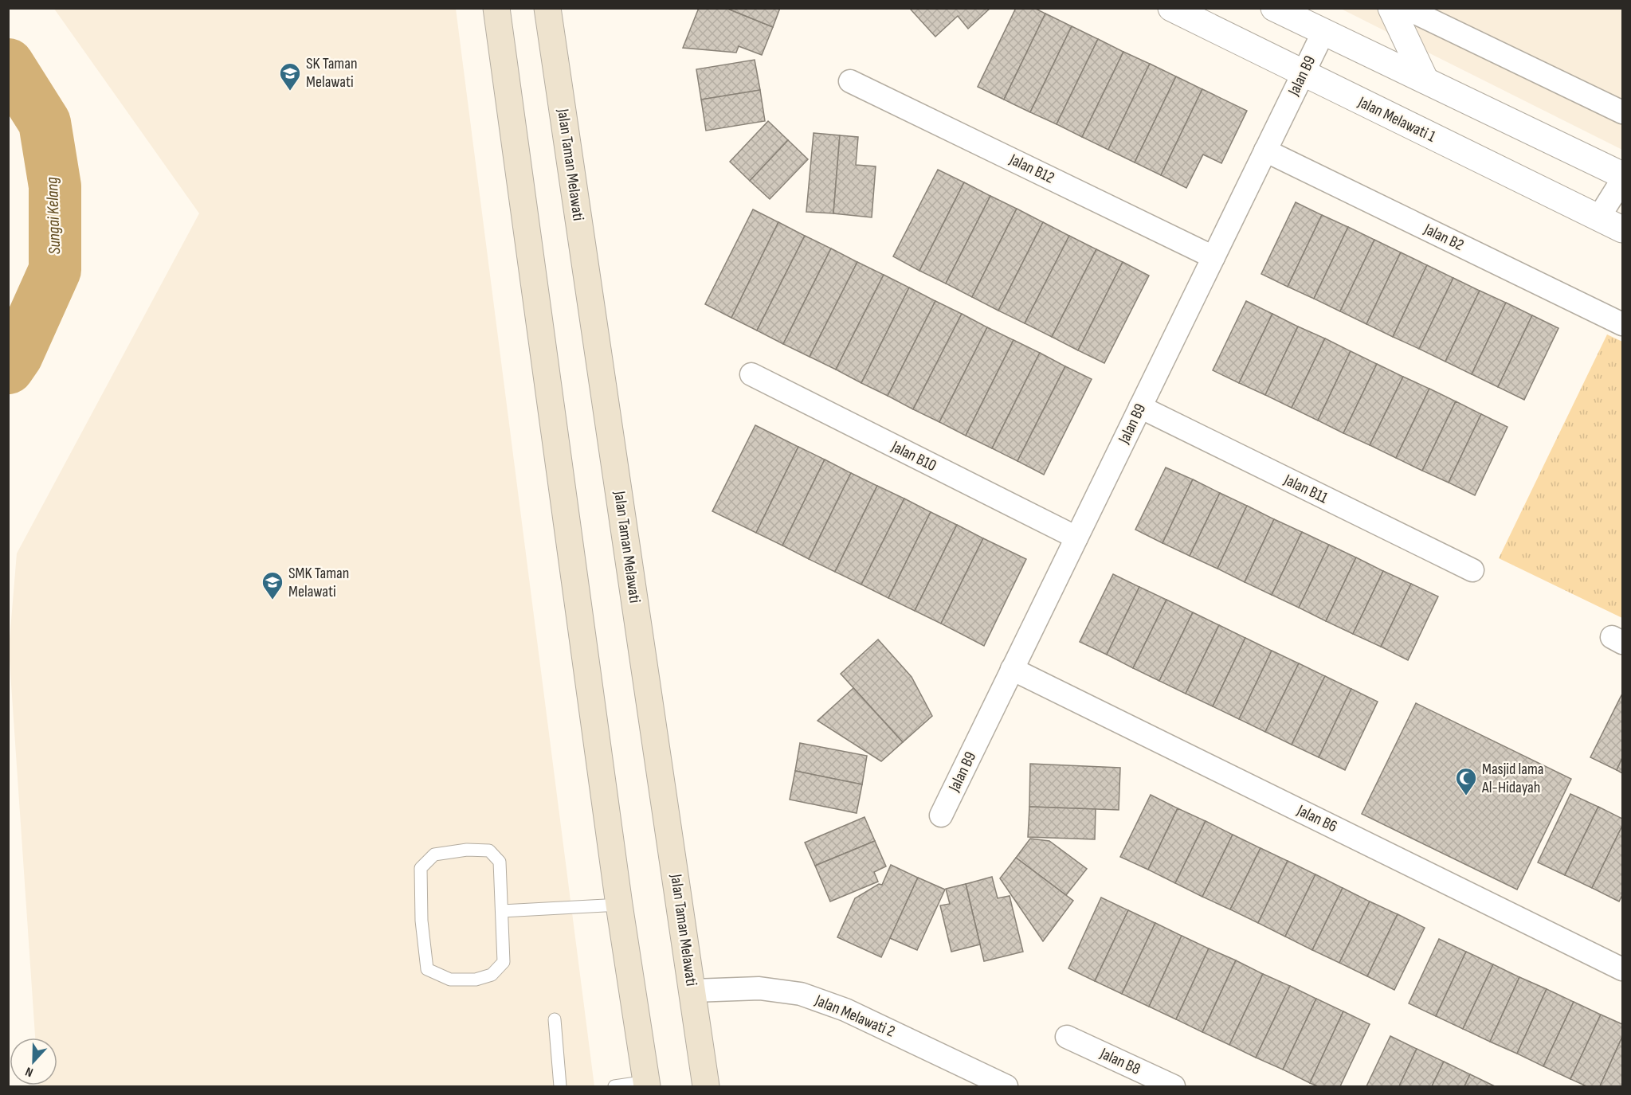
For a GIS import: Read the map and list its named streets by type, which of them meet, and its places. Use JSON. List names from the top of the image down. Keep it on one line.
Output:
{"streets":{"main road":["Jalan Taman Melawati"],"street":["Jalan B9","Jalan Melawati 1","Jalan B12","Jalan B2","Jalan B10","Jalan B11","Jalan B6","Jalan Melawati 2","Jalan B8"]},"crossings":[["Jalan B9","Jalan Melawati 1"],["Jalan B9","Jalan B12"],["Jalan B9","Jalan B2"],["Jalan B9","Jalan B10"],["Jalan B9","Jalan B11"],["Jalan B9","Jalan B6"],["Jalan Taman Melawati","Jalan Melawati 2"]],"water":["Sungai Kelang"],"places":{"school or university":["SK Taman Melawati","SMK Taman Melawati"],"mosque":["Masjid lama Al-Hidayah"]},"north":"bottom"}
